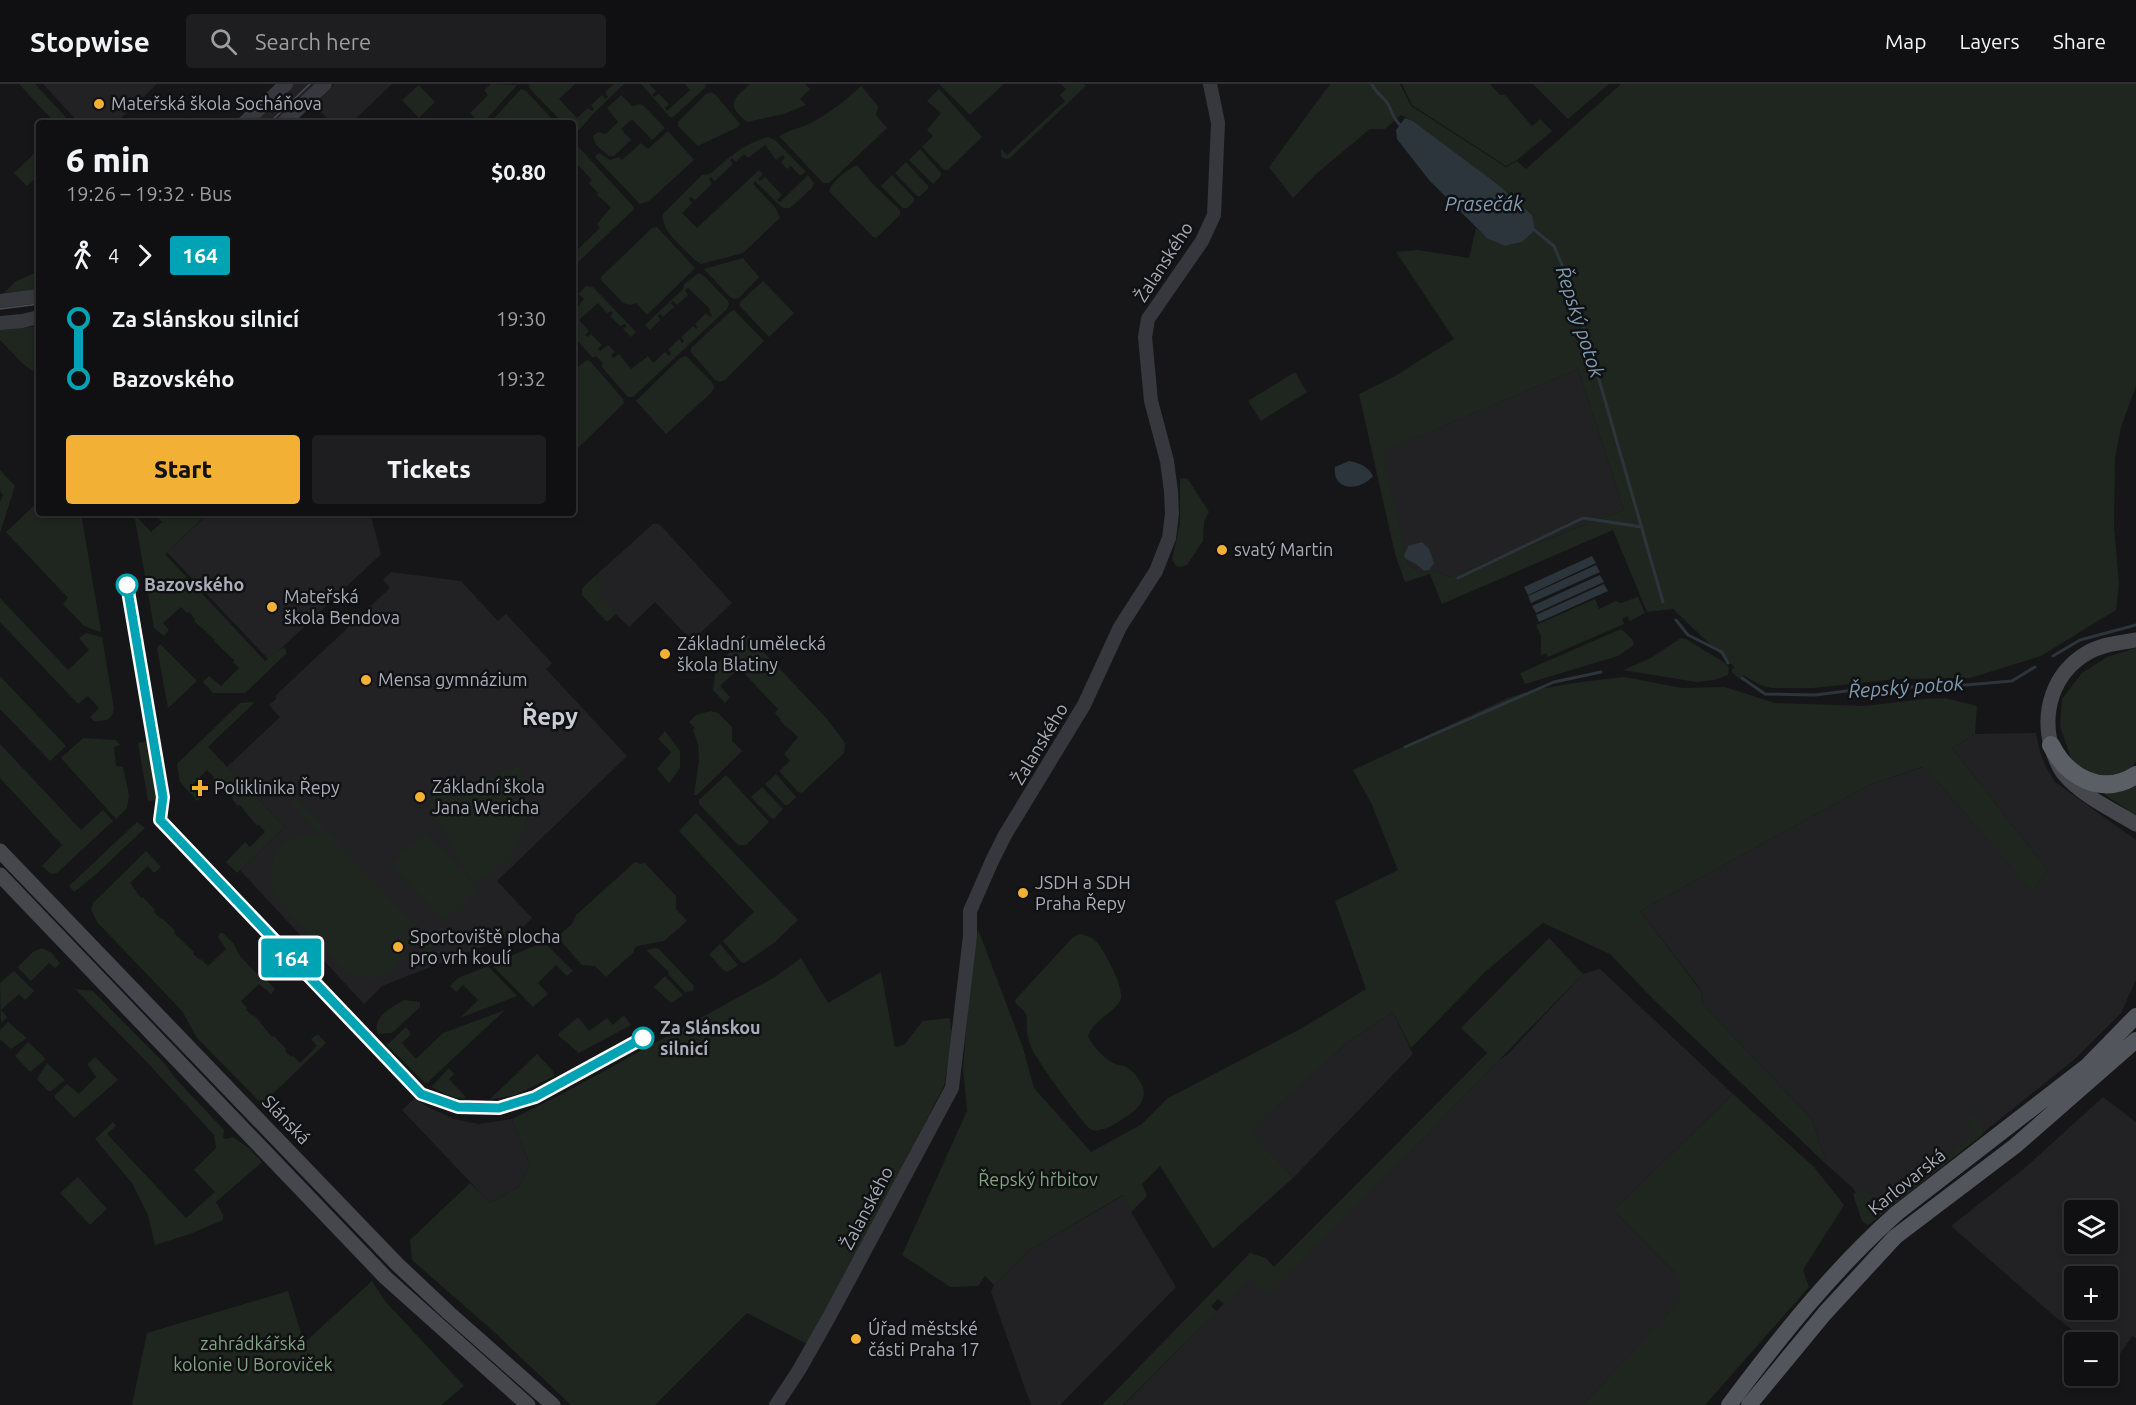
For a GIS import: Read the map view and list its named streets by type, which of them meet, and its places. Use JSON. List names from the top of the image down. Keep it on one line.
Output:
{"streets":{"main road":["Slánská","Karlovarská"],"street":["Žalanského"]},"districts":["Řepy"],"water":["Prasečák","Řepský potok"],"parks":["Řepský hřbitov","zahrádkářská kolonie U Boroviček"],"places":{"other":["Mateřská škola Socháňova","svatý Martin","Bazovského","Mateřská škola Bendova","Základní umělecká škola Blatiny","Mensa gymnázium","Základní škola Jana Wericha","JSDH a SDH Praha Řepy","Sportoviště plocha pro vrh koulí","Za Slánskou silnicí","Úřad městské části Praha 17"],"health":["Poliklinika Řepy"]},"lines":["bus line 164"],"page":{"header":"Stopwise","search":"Search here","nav":["Map","Layers","Share"],"on_map":"164","heading":["6 min","19:26 – 19:32 · Bus","$0.80"],"legs":["4","164"],"list":[{"name":"Za Slánskou silnicí","value":"19:30"},{"name":"Bazovského","value":"19:32"}],"buttons":["Start","Tickets"],"map_buttons":["+","−"]}}
